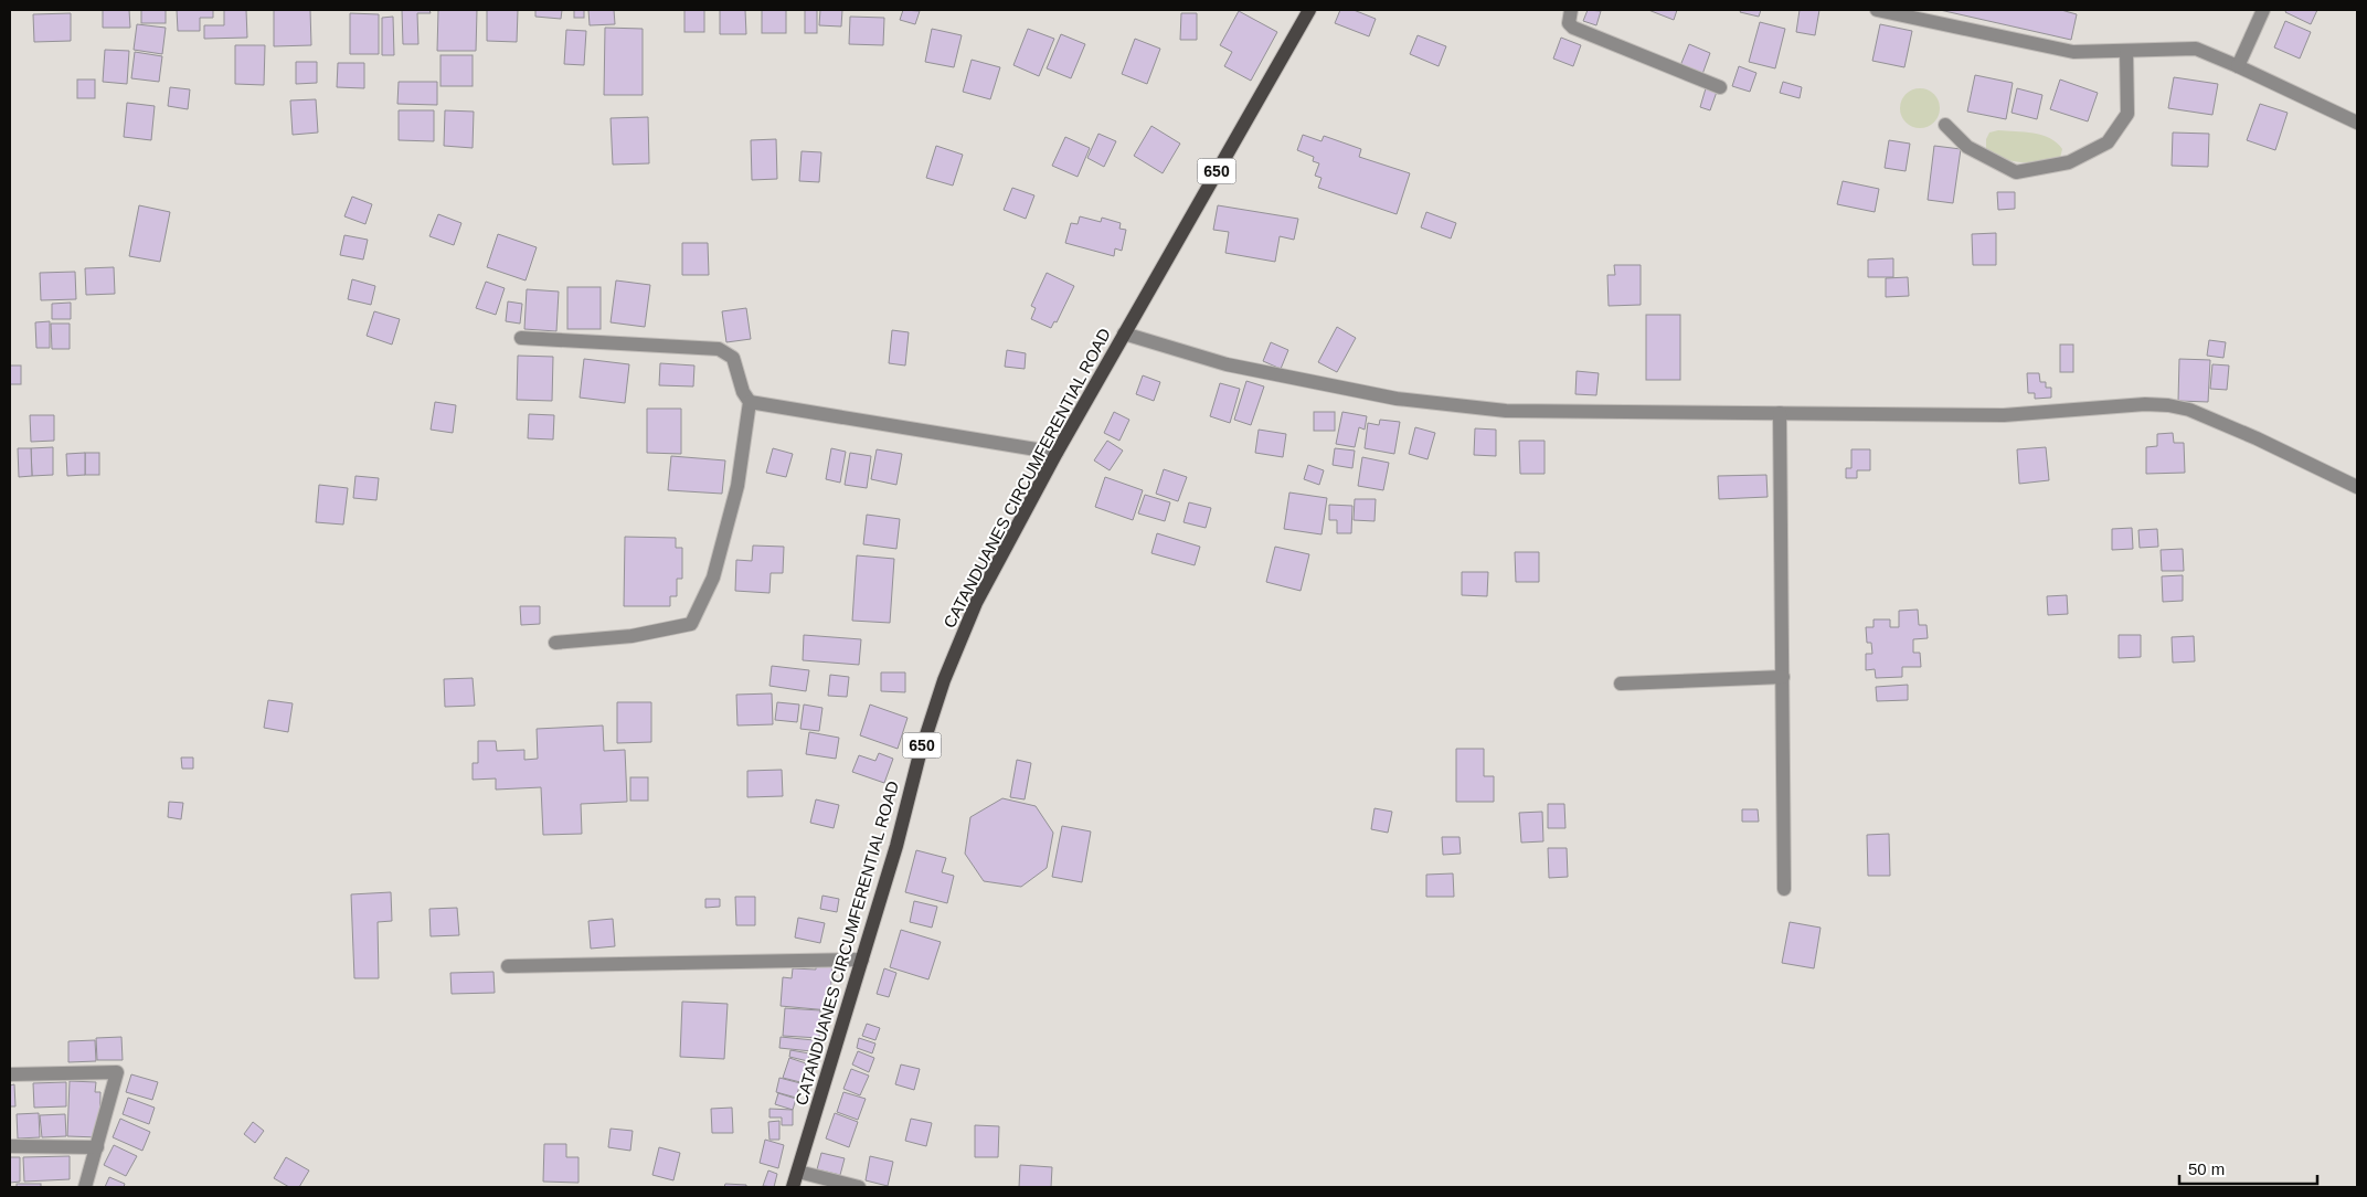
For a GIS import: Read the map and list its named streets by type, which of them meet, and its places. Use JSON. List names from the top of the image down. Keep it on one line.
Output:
{"streets":{"main road":["650","CATANDUANES CIRCUMFERENTIAL ROAD"]},"scale_bar":"50 m"}
